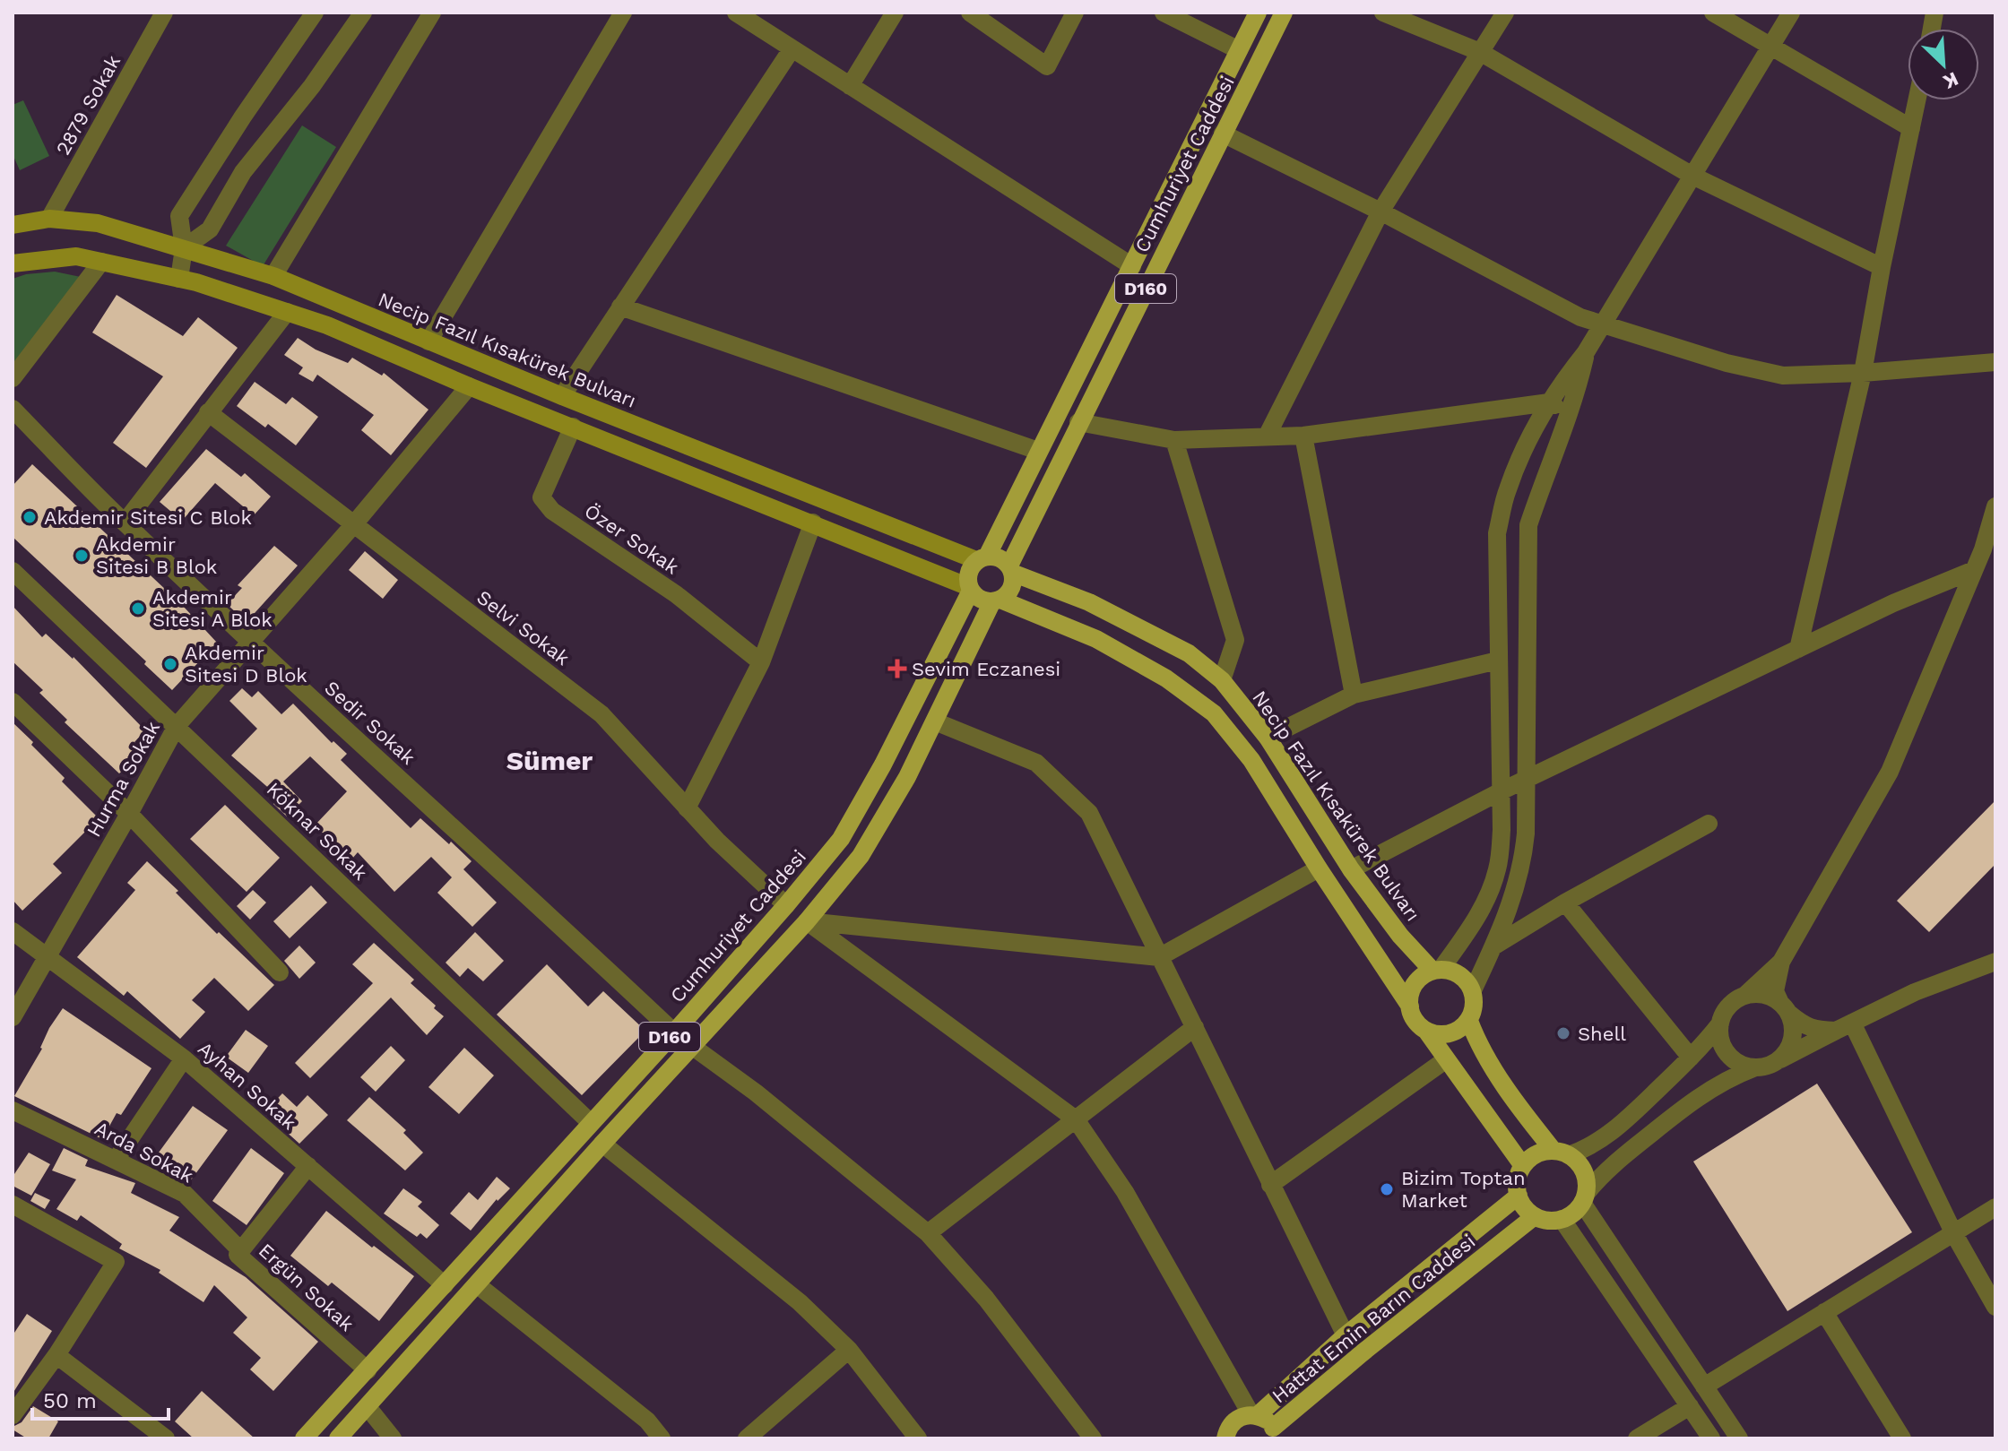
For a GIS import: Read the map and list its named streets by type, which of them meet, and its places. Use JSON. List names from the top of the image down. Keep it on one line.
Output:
{"streets":{"main road":["Cumhuriyet Caddesi","D160","Necip Fazıl Kısakürek Bulvarı","Hattat Emin Barın Caddesi"],"street":["2879 Sokak","Özer Sokak","Selvi Sokak","Sedir Sokak","Hurma Sokak","Köknar Sokak","Ayhan Sokak","Arda Sokak","Ergün Sokak"]},"crossings":[["2879 Sokak","Necip Fazıl Kısakürek Bulvarı"],["Cumhuriyet Caddesi","D160"],["Cumhuriyet Caddesi","Necip Fazıl Kısakürek Bulvarı"],["Cumhuriyet Caddesi","Selvi Sokak"],["Cumhuriyet Caddesi","Sedir Sokak"],["Cumhuriyet Caddesi","Köknar Sokak"],["Cumhuriyet Caddesi","Ayhan Sokak"],["Cumhuriyet Caddesi","Ergün Sokak"],["D160","Necip Fazıl Kısakürek Bulvarı"],["Selvi Sokak","Hurma Sokak"],["Sedir Sokak","Hurma Sokak"],["Hurma Sokak","Köknar Sokak"],["Hurma Sokak","Ayhan Sokak"],["Ayhan Sokak","Ergün Sokak"],["Arda Sokak","Ergün Sokak"]],"districts":["Sümer"],"places":{"other":["Akdemir Sitesi C Blok","Akdemir Sitesi B Blok","Akdemir Sitesi A Blok","Akdemir Sitesi D Blok","Shell","Bizim Toptan Market"],"health":["Sevim Eczanesi"]},"scale_bar":"50 m","north":"bottom right"}
